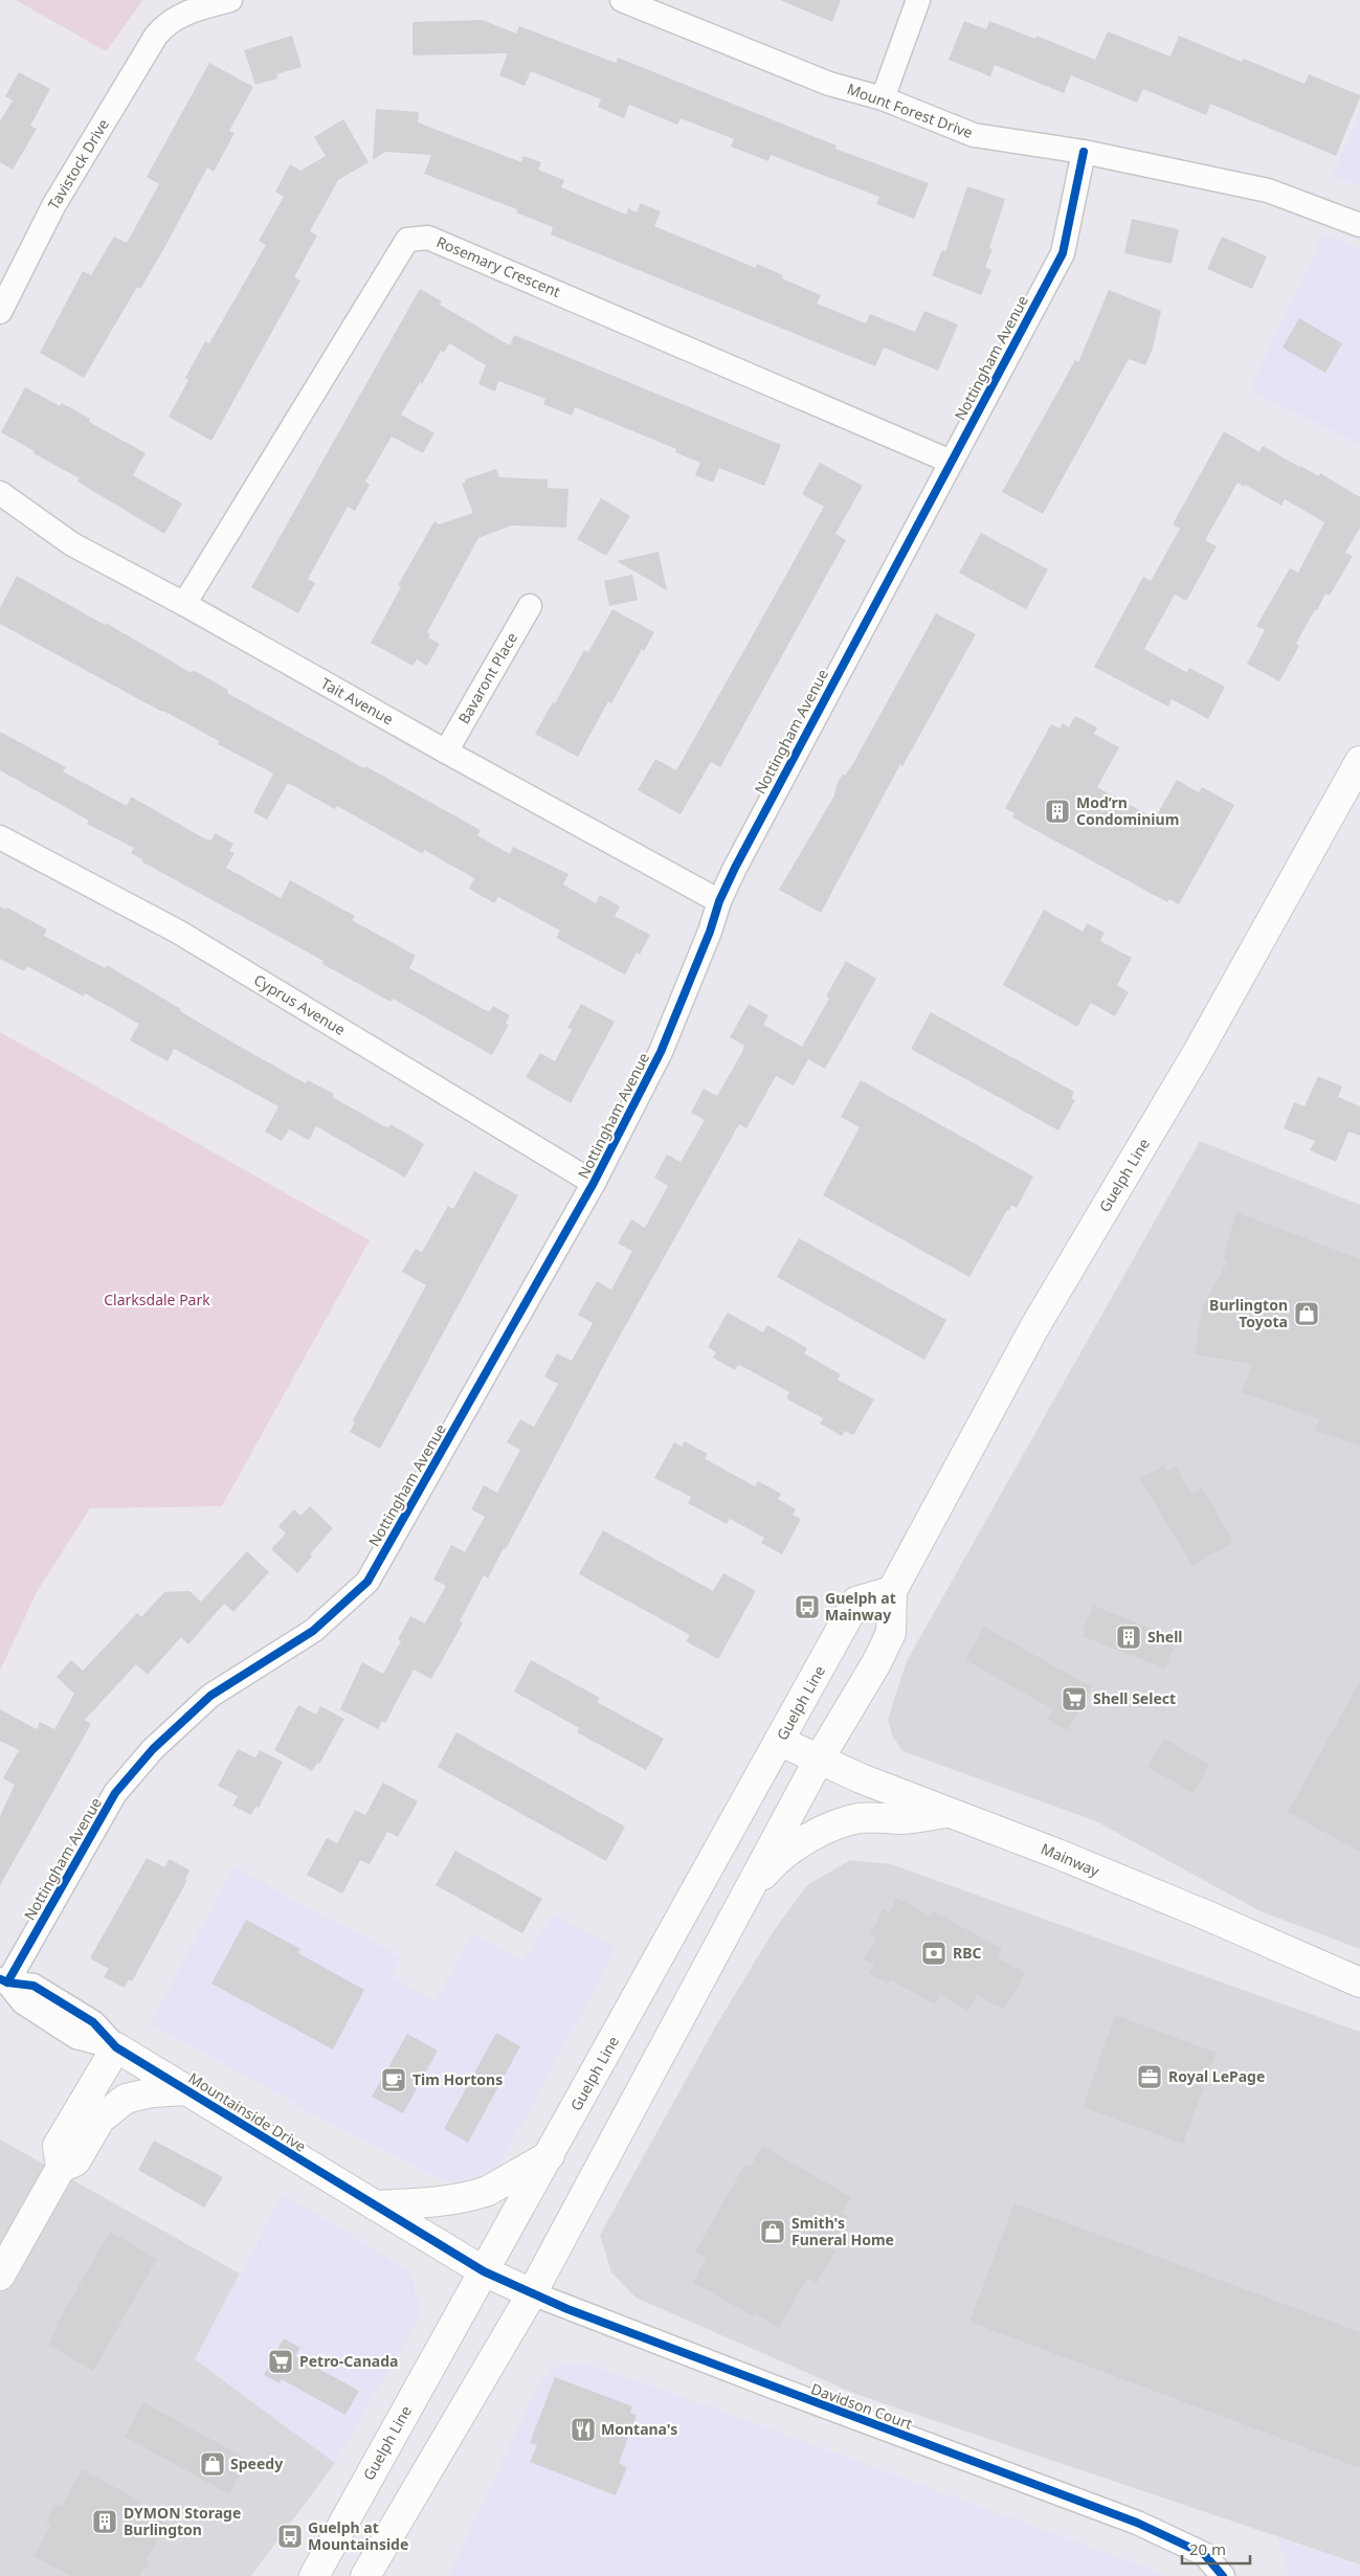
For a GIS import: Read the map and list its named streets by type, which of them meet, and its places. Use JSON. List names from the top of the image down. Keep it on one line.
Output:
{"streets":{"main road":["Guelph Line","Mainway","Mountainside Drive","Davidson Court"],"street":["Mount Forest Drive","Tavistock Drive","Rosemary Crescent","Nottingham Avenue","Bavaront Place","Tait Avenue","Cyprus Avenue"]},"crossings":[["Mount Forest Drive","Nottingham Avenue"],["Rosemary Crescent","Nottingham Avenue"],["Rosemary Crescent","Tait Avenue"],["Nottingham Avenue","Tait Avenue"],["Nottingham Avenue","Cyprus Avenue"],["Nottingham Avenue","Mountainside Drive"],["Bavaront Place","Tait Avenue"],["Guelph Line","Mainway"],["Guelph Line","Mountainside Drive"],["Guelph Line","Davidson Court"],["Mountainside Drive","Davidson Court"]],"parks":["Clarksdale Park"],"places":{"building":["Mod’rn Condominium","Shell","DYMON Storage Burlington"],"shop":["Burlington Toyota","Smith's Funeral Home","Speedy"],"bus stop":["Guelph at Mainway","Guelph at Mountainside"],"supermarket":["Shell Select","Petro-Canada"],"bank":["RBC"],"office":["Royal LePage"],"cafe":["Tim Hortons"],"restaurant":["Montana's"]},"scale_bar":"20 m"}
